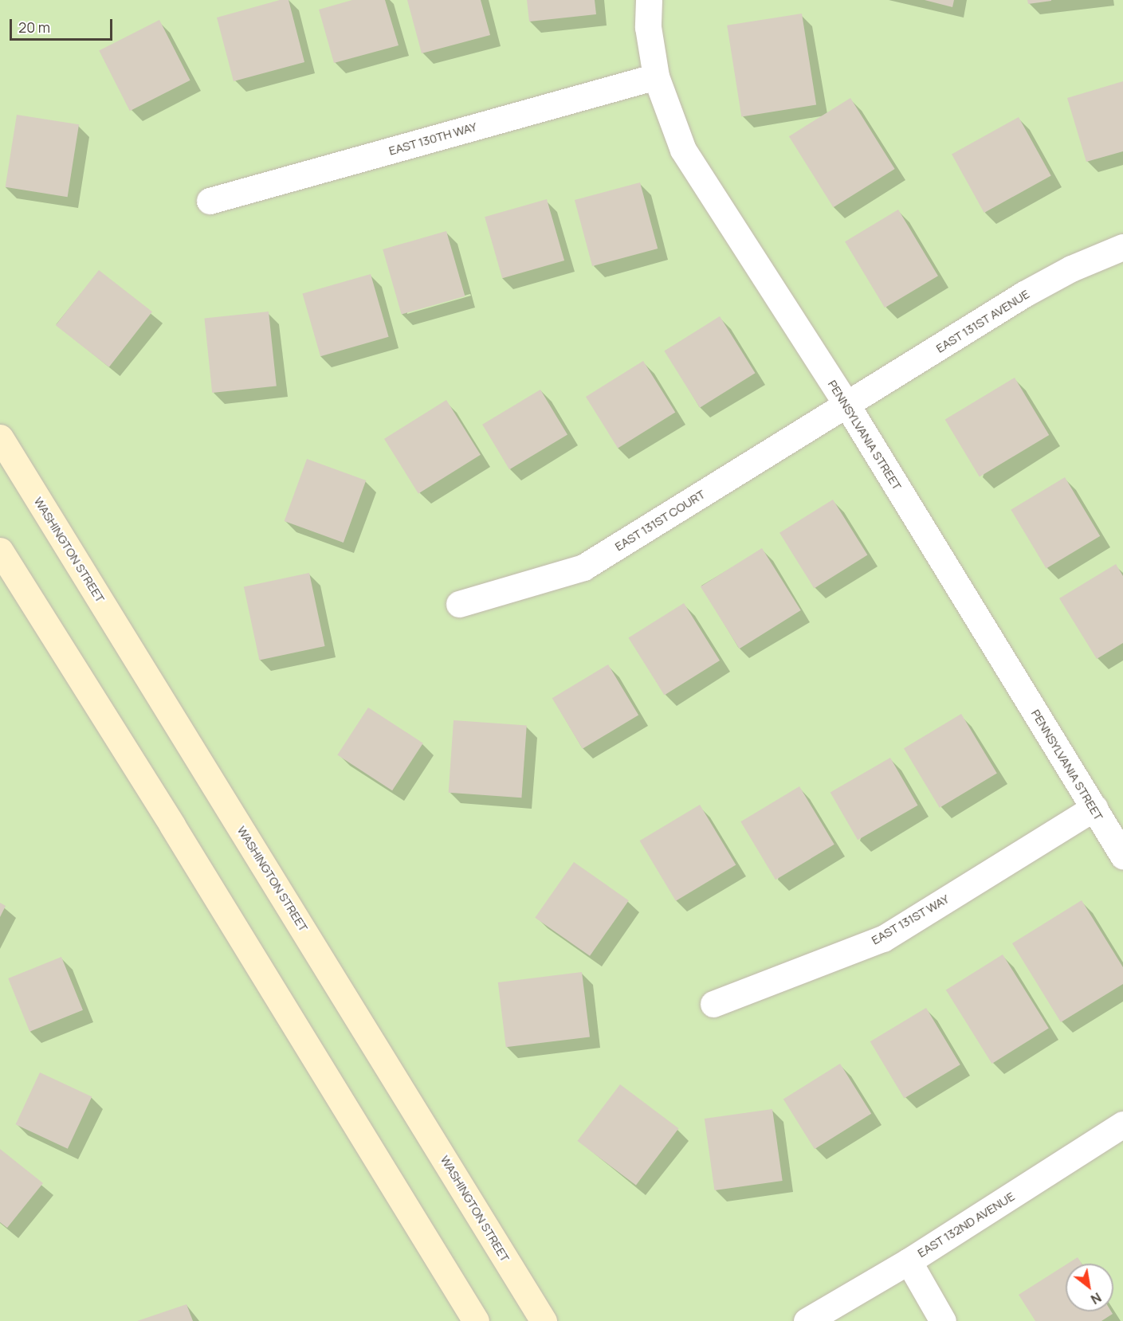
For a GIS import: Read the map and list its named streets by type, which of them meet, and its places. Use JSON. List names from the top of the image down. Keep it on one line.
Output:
{"streets":{"main road":["WASHINGTON STREET"],"street":["EAST 130TH WAY","EAST 131ST AVENUE","PENNSYLVANIA STREET","EAST 131ST COURT","EAST 131ST WAY","EAST 132ND AVENUE"]},"crossings":[["EAST 130TH WAY","PENNSYLVANIA STREET"],["EAST 131ST AVENUE","PENNSYLVANIA STREET"],["EAST 131ST AVENUE","EAST 131ST COURT"],["PENNSYLVANIA STREET","EAST 131ST COURT"],["PENNSYLVANIA STREET","EAST 131ST WAY"]],"scale_bar":"20 m","north":"bottom right"}
